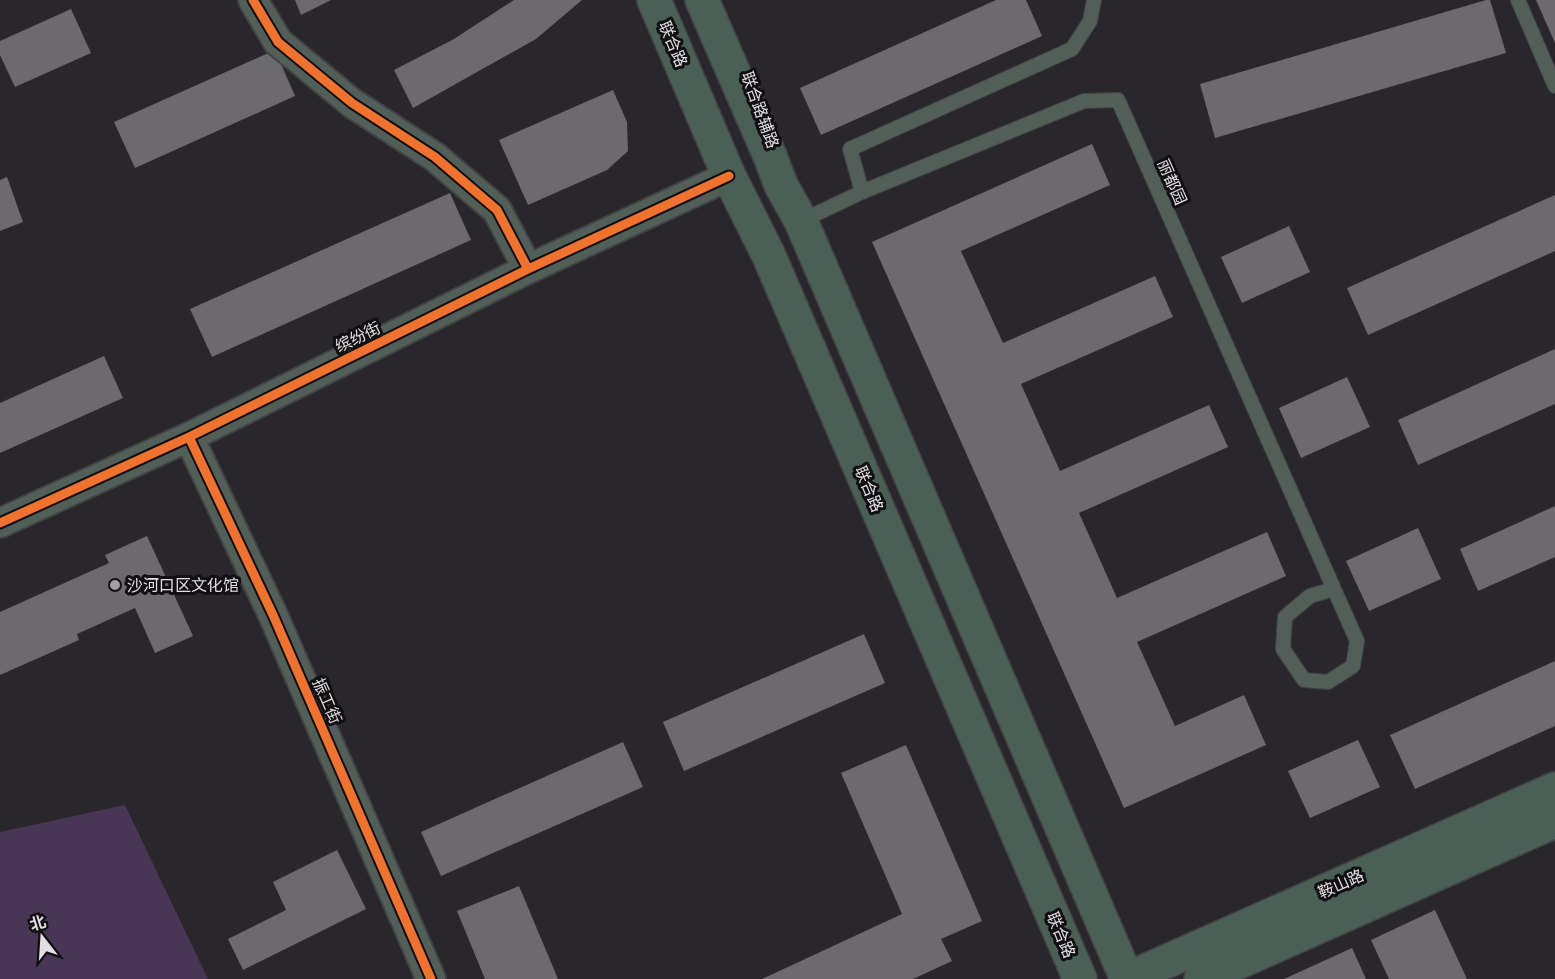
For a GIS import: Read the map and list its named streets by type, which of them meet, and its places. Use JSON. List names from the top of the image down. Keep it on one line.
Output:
{"streets":{"main road":["联合路","鞍山路"],"street":["联合路辅路","缤纷街","振工街"],"lane":["丽都园"]},"crossings":[["联合路","缤纷街"],["联合路辅路","丽都园"],["缤纷街","振工街"]],"places":["沙河口区文化馆"],"north":"top"}
